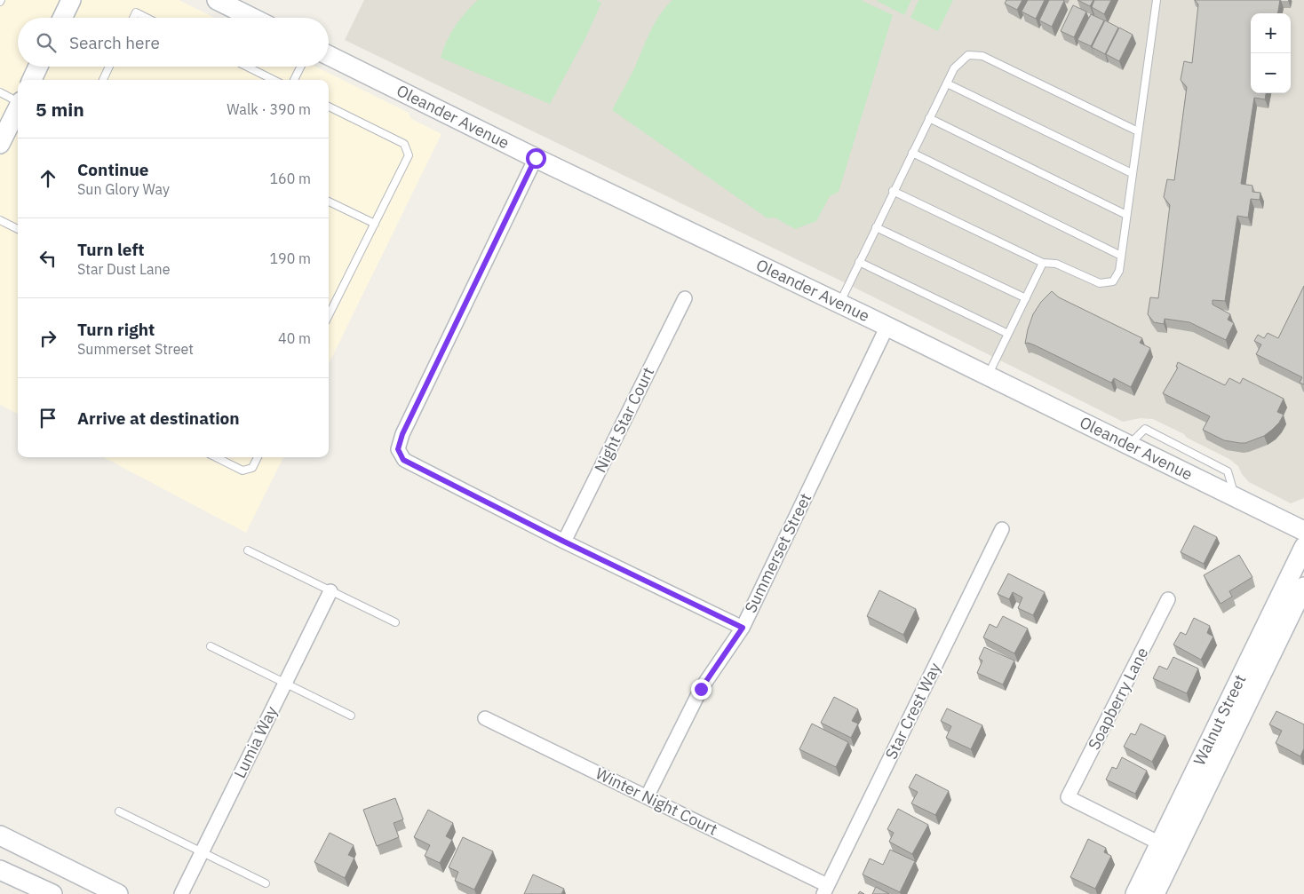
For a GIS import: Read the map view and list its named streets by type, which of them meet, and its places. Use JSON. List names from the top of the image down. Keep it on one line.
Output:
{"streets":{"street":["Oleander Avenue","Night Star Court","Summerset Street","Soapberry Lane","Star Crest Way","Walnut Street","Lumia Way","Winter Night Court"]},"crossings":[["Oleander Avenue","Summerset Street"],["Summerset Street","Winter Night Court"],["Soapberry Lane","Walnut Street"],["Star Crest Way","Winter Night Court"]],"page":{"map_buttons":["+","−"],"search":"Search here","heading":["5 min","Walk · 390 m"],"list":[["Continue","Sun Glory Way","160 m"],["Turn left","Star Dust Lane","190 m"],["Turn right","Summerset Street","40 m"],"Arrive at destination"]}}
